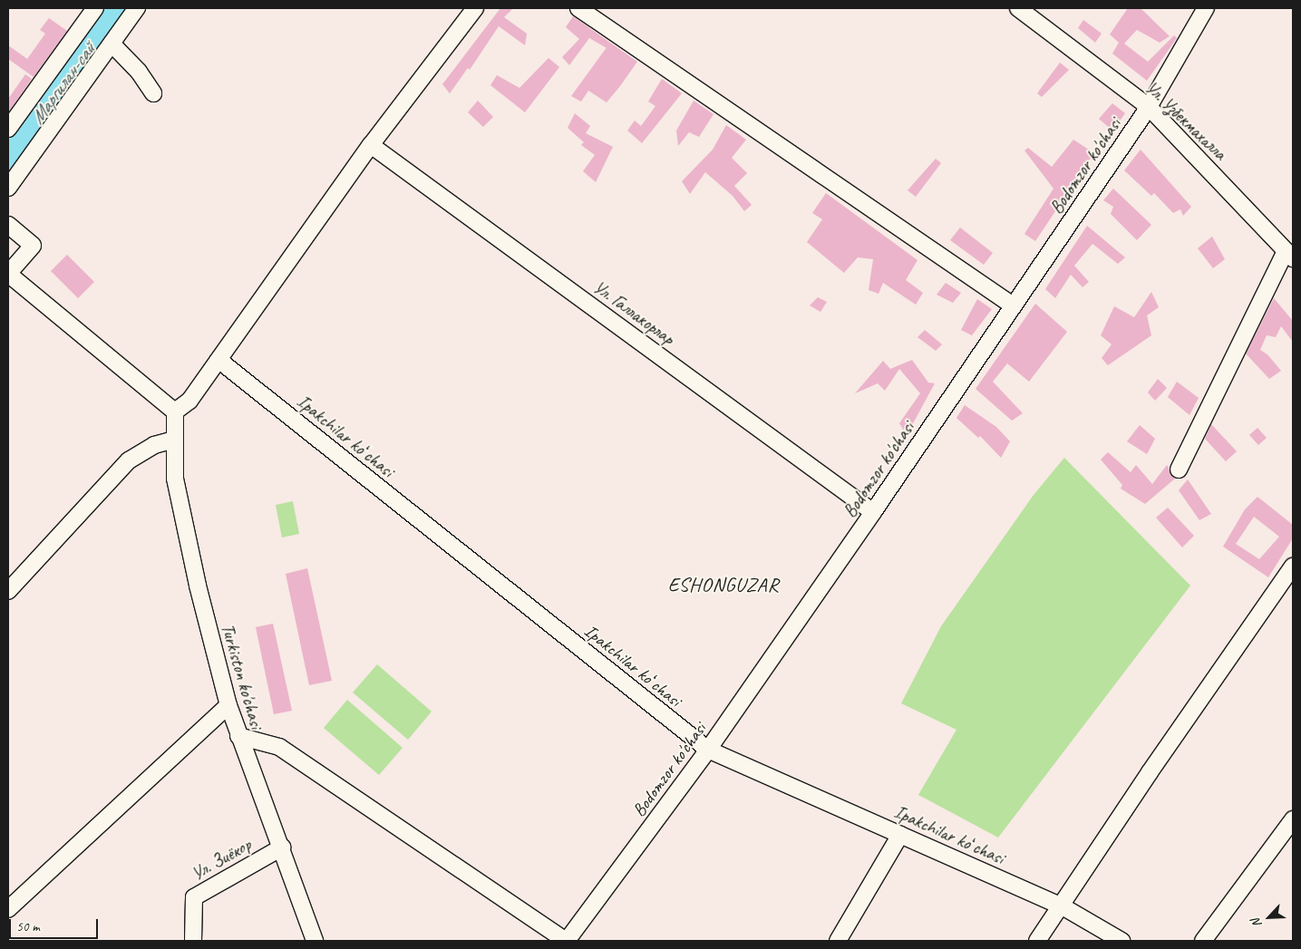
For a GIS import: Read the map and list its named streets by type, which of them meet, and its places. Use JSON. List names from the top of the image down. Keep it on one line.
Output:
{"streets":{"street":["Ул. Узбекмахалла","Bodomzor ko'chasi","Ул. Галлакорлар","Ipakchilar koʻchasi","Turkiston ko'chasi","Ул. Зиёкор"]},"crossings":[["Ул. Узбекмахалла","Bodomzor ko'chasi"],["Bodomzor ko'chasi","Ул. Галлакорлар"],["Bodomzor ko'chasi","Ipakchilar koʻchasi"],["Turkiston ko'chasi","Ул. Зиёкор"]],"districts":["ESHONGUZAR"],"water":["Маргилан-сай"],"scale_bar":"50 m","north":"bottom left"}
